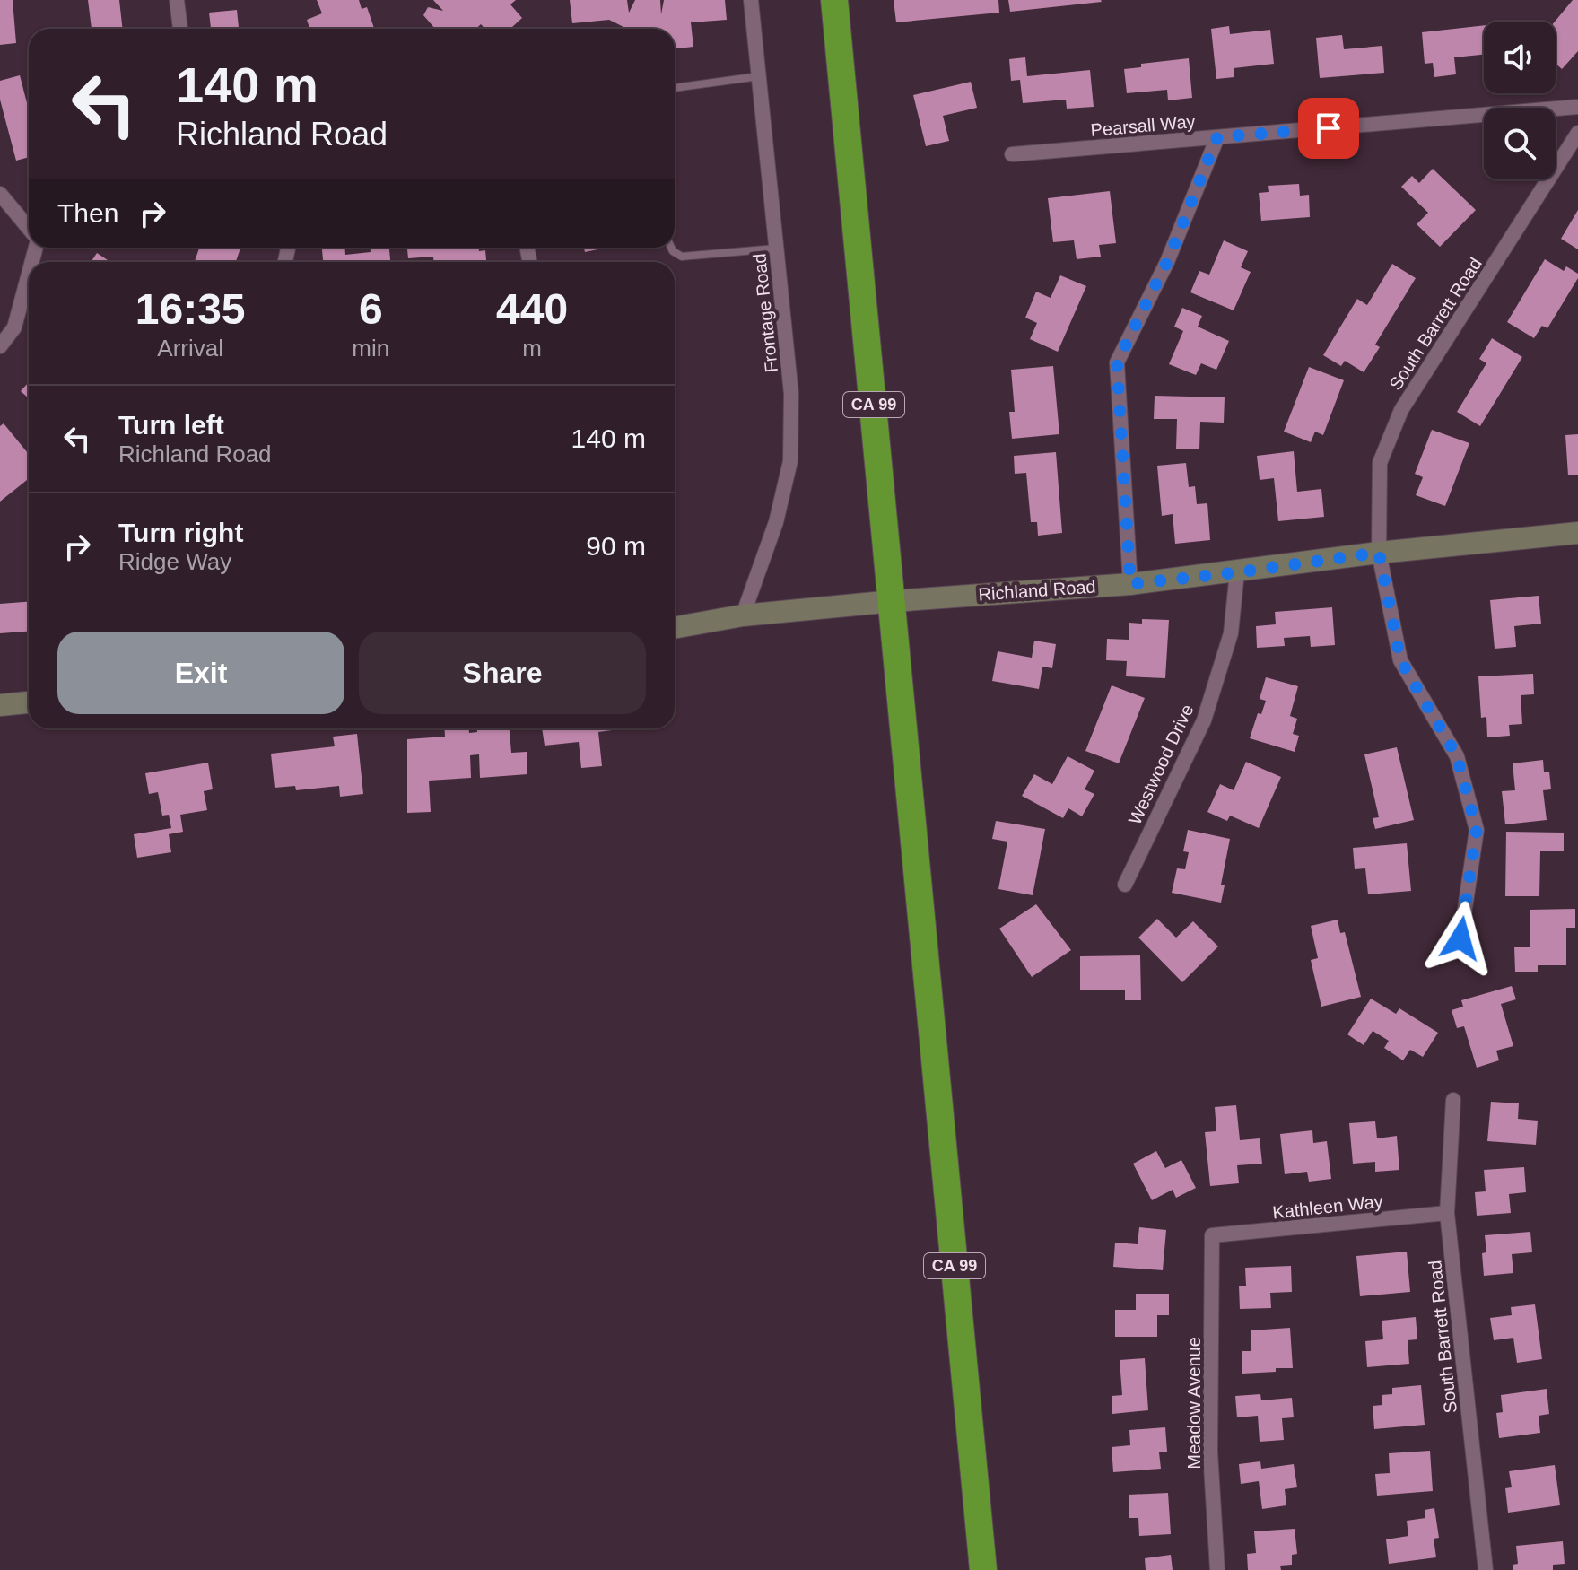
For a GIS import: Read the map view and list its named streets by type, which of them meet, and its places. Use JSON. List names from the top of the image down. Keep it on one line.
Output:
{"streets":{"highway":["CA 99"],"street":["Pearsall Way","Frontage Road","South Barrett Road","Richland Road","Westwood Drive","Kathleen Way","Meadow Avenue"]},"crossings":[["Frontage Road","Richland Road"],["South Barrett Road","Richland Road"],["South Barrett Road","Kathleen Way"],["CA 99","Richland Road"],["Richland Road","Westwood Drive"],["Kathleen Way","Meadow Avenue"]],"page":{"turn":["140 m","Richland Road"],"then":"Then","eta":["16:35","Arrival","6","min","440","m"],"list":[{"name":"Turn left","note":"Richland Road","value":"140 m"},{"name":"Turn right","note":"Ridge Way","value":"90 m"}],"buttons":["Exit","Share"]}}
